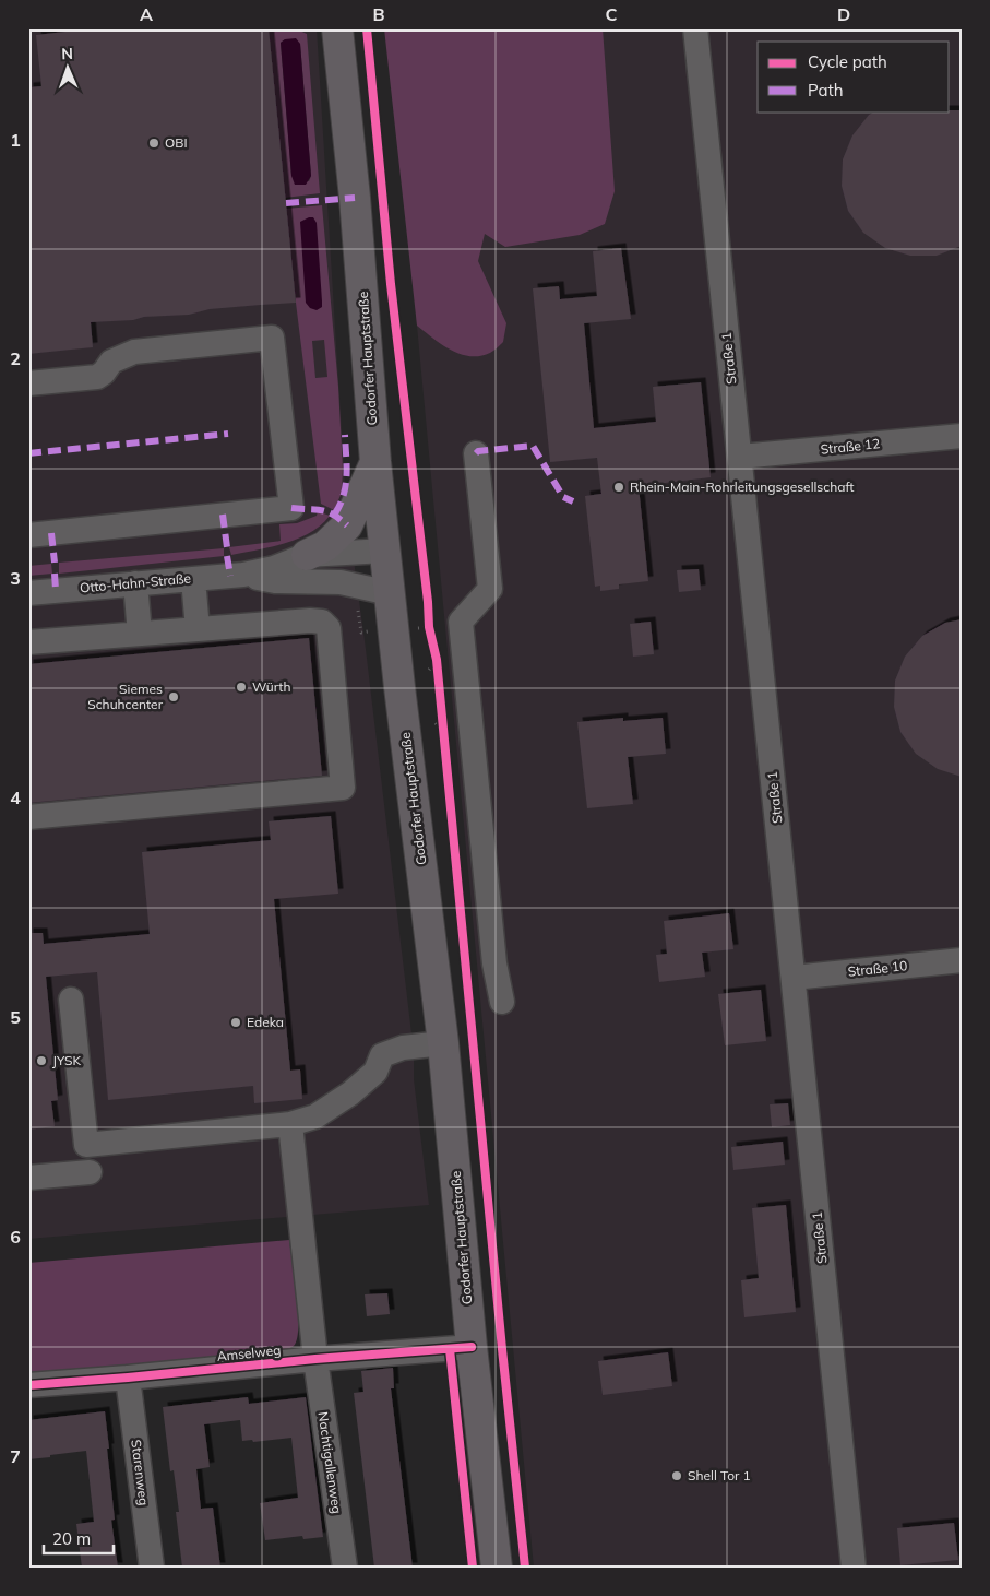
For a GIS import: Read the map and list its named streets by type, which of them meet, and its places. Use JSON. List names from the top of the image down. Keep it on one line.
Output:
{"streets":{"main road":["Godorfer Hauptstraße"],"street":["Straße 1","Straße 12","Otto-Hahn-Straße","Straße 10","Amselweg","Nachtigallenweg","Starenweg"]},"crossings":[["Godorfer Hauptstraße","Otto-Hahn-Straße"],["Godorfer Hauptstraße","Amselweg"],["Straße 1","Straße 12"],["Straße 1","Straße 10"],["Amselweg","Nachtigallenweg"],["Amselweg","Starenweg"]],"places":["OBI","Rhein-Main-Rohrleitungsgesellschaft","Würth","Siemes Schuhcenter","Edeka","JYSK","Shell Tor 1"],"legend":["Cycle path","Path"],"scale_bar":"20 m","north":"top","grid":{"columns":["A","B","C","D"],"rows":["1","2","3","4","5","6","7"]}}
